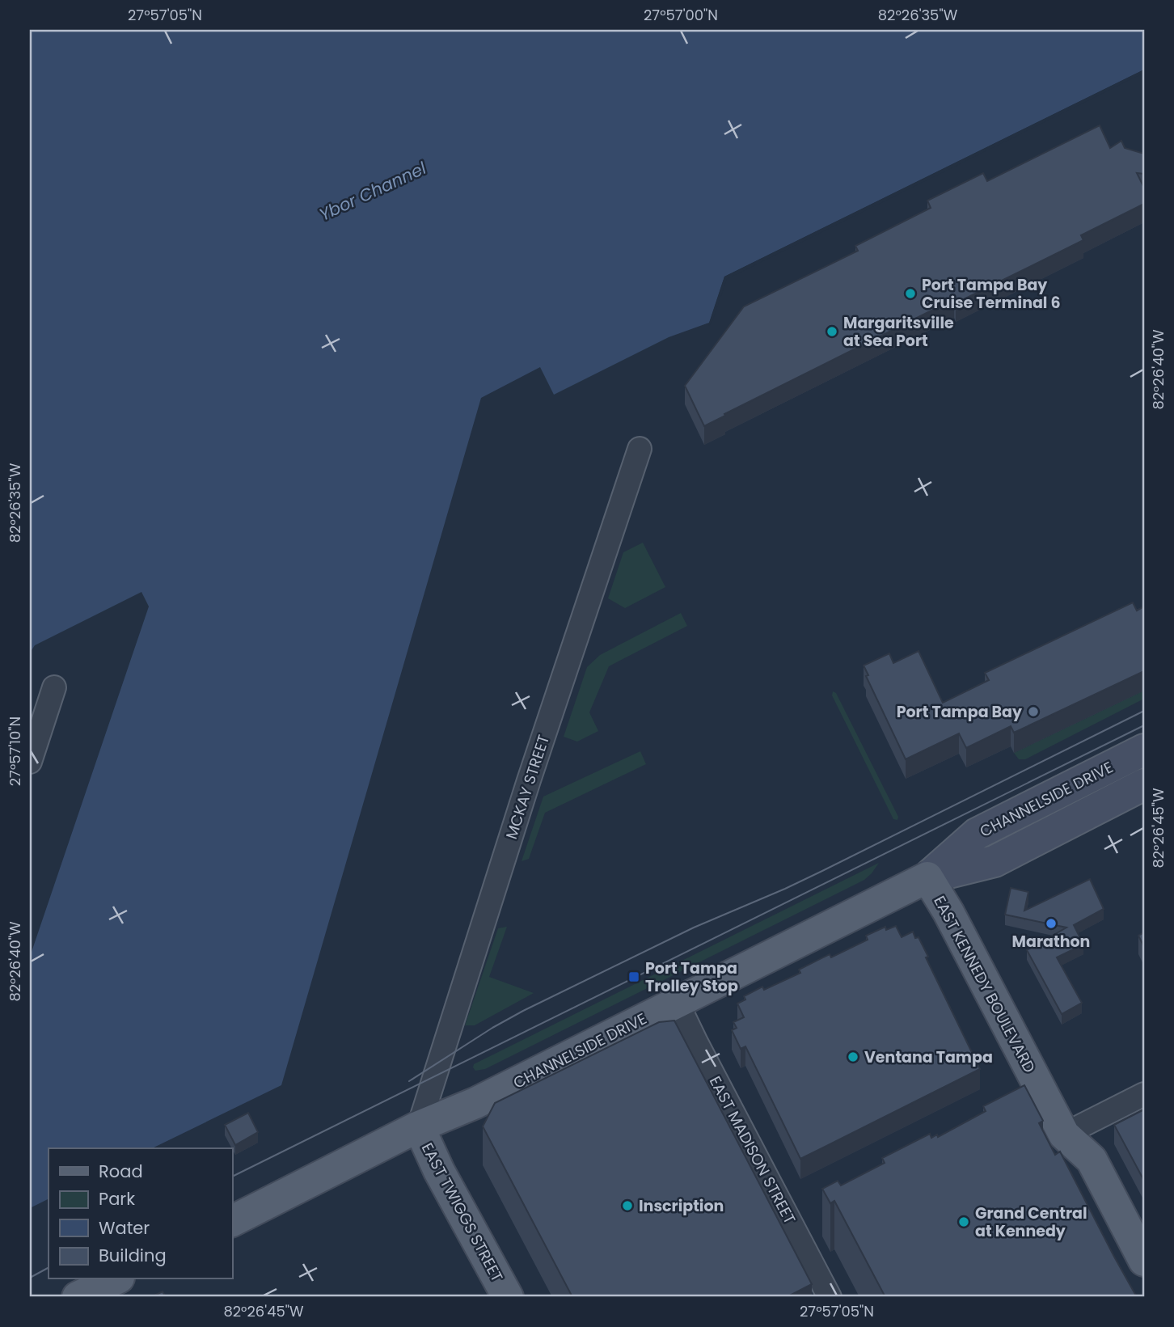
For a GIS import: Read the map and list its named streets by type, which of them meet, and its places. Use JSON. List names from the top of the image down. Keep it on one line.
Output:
{"streets":{"main road":["CHANNELSIDE DRIVE","EAST KENNEDY BOULEVARD","EAST TWIGGS STREET"],"street":["MCKAY STREET","EAST MADISON STREET"]},"crossings":[["MCKAY STREET","CHANNELSIDE DRIVE"],["MCKAY STREET","EAST TWIGGS STREET"],["CHANNELSIDE DRIVE","EAST KENNEDY BOULEVARD"],["CHANNELSIDE DRIVE","EAST MADISON STREET"],["CHANNELSIDE DRIVE","EAST TWIGGS STREET"]],"water":["Ybor Channel"],"places":{"other":["Port Tampa Bay Cruise Terminal 6","Margaritsville at Sea Port","Port Tampa Bay","Marathon","Ventana Tampa","Inscription","Grand Central at Kennedy"],"transit":["Port Tampa Trolley Stop"]},"legend":["Road","Park","Water","Building"],"coordinates":["27°57'05\"N","27°57'00\"N","82°26'35\"W","82°26'40\"W","27°57'10\"N","82°26'45\"W"]}
